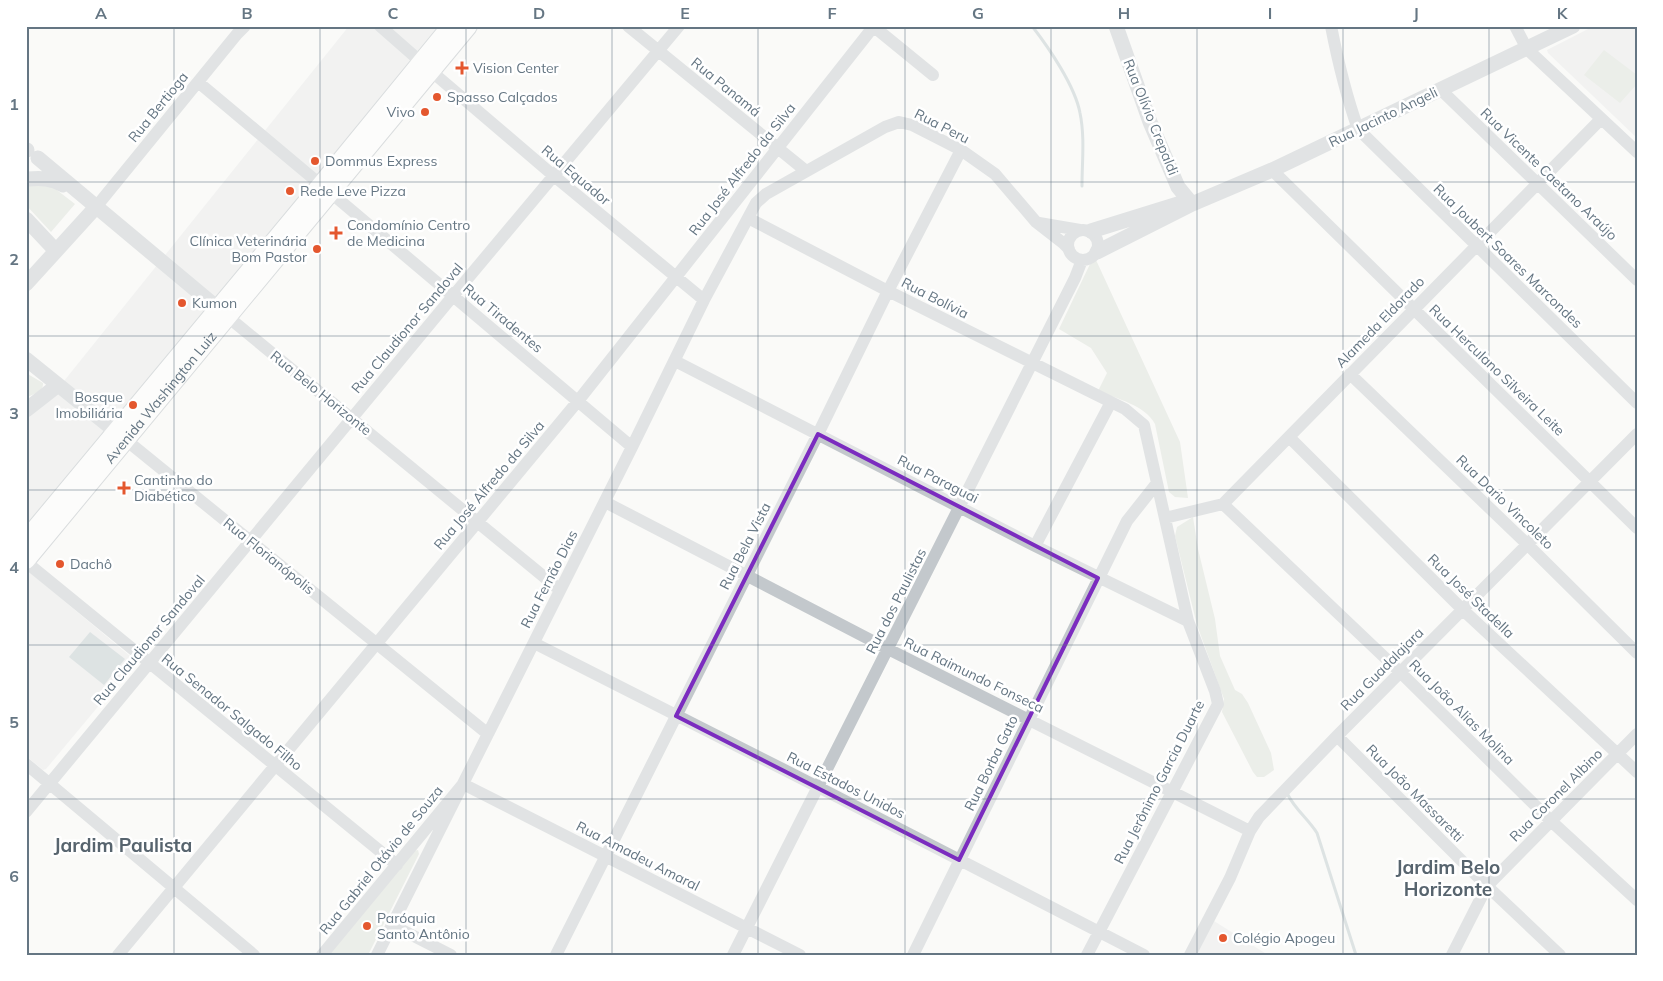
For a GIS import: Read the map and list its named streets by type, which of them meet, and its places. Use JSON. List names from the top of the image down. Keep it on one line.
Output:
{"streets":{"main road":["Avenida Washington Luiz"],"street":["Rua Panamá","Rua Bertioga","Rua Olívio Crepaldi","Rua Jacinto Angeli","Rua Peru","Rua José Alfredo da Silva","Rua Vicente Caetano Araújo","Rua Equador","Rua Joubert Soares Marcondes","Rua Bolívia","Rua Tiradentes","Alameda Eldorado","Rua Claudionor Sandoval","Rua Herculano Silveira Leite","Rua Belo Horizonte","Rua Paraguai","Rua Dario Vincoleto","Rua Bela Vista","Rua Florianópolis","Rua Fernão Dias","Rua José Stadella","Rua dos Paulistas","Rua Guadalajara","Rua Raimundo Fonseca","Rua Senador Salgado Filho","Rua João Alias Molina","Rua Borba Gato","Rua Jerônimo Garcia Duarte","Rua Estados Unidos","Rua João Massaretti","Rua Coronel Albino","Rua Amadeu Amaral","Rua Gabriel Otávio de Souza"]},"crossings":[["Rua Panamá","Rua Peru"],["Rua Panamá","Rua José Alfredo da Silva"],["Rua Panamá","Rua Claudionor Sandoval"],["Rua Bertioga","Rua Tiradentes"],["Rua Bertioga","Rua Belo Horizonte"],["Rua Olívio Crepaldi","Rua Jacinto Angeli"],["Rua Jacinto Angeli","Rua Peru"],["Rua Jacinto Angeli","Rua Vicente Caetano Araújo"],["Rua Jacinto Angeli","Rua Joubert Soares Marcondes"],["Rua Jacinto Angeli","Rua Herculano Silveira Leite"],["Rua Jacinto Angeli","Rua dos Paulistas"],["Rua Peru","Rua Bolívia"],["Rua Peru","Rua Bela Vista"],["Rua Peru","Rua Fernão Dias"],["Rua Peru","Rua dos Paulistas"],["Rua José Alfredo da Silva","Rua Equador"],["Rua José Alfredo da Silva","Rua Tiradentes"],["Rua José Alfredo da Silva","Rua Belo Horizonte"],["Rua José Alfredo da Silva","Rua Florianópolis"],["Rua José Alfredo da Silva","Rua Senador Salgado Filho"],["Rua Vicente Caetano Araújo","Alameda Eldorado"],["Rua Equador","Rua Claudionor Sandoval"],["Rua Equador","Avenida Washington Luiz"],["Rua Equador","Rua Fernão Dias"],["Rua Joubert Soares Marcondes","Alameda Eldorado"],["Rua Bolívia","Rua Bela Vista"],["Rua Bolívia","Rua Fernão Dias"],["Rua Bolívia","Rua dos Paulistas"],["Rua Bolívia","Rua Jerônimo Garcia Duarte"],["Rua Tiradentes","Rua Claudionor Sandoval"],["Rua Tiradentes","Avenida Washington Luiz"],["Rua Tiradentes","Rua Fernão Dias"],["Alameda Eldorado","Rua Herculano Silveira Leite"],["Alameda Eldorado","Rua Dario Vincoleto"],["Alameda Eldorado","Rua José Stadella"],["Alameda Eldorado","Rua João Alias Molina"],["Rua Claudionor Sandoval","Rua Belo Horizonte"],["Rua Claudionor Sandoval","Rua Florianópolis"],["Rua Claudionor Sandoval","Rua Senador Salgado Filho"],["Rua Herculano Silveira Leite","Rua Guadalajara"],["Rua Belo Horizonte","Avenida Washington Luiz"],["Rua Belo Horizonte","Rua Fernão Dias"],["Avenida Washington Luiz","Rua Florianópolis"],["Avenida Washington Luiz","Rua Senador Salgado Filho"],["Rua Paraguai","Rua Bela Vista"],["Rua Paraguai","Rua Fernão Dias"],["Rua Paraguai","Rua dos Paulistas"],["Rua Paraguai","Rua Borba Gato"],["Rua Paraguai","Rua Jerônimo Garcia Duarte"],["Rua Dario Vincoleto","Rua Guadalajara"],["Rua Bela Vista","Rua Raimundo Fonseca"],["Rua Bela Vista","Rua Estados Unidos"],["Rua Bela Vista","Rua Amadeu Amaral"],["Rua Florianópolis","Rua Fernão Dias"],["Rua Fernão Dias","Rua Raimundo Fonseca"],["Rua Fernão Dias","Rua Estados Unidos"],["Rua Fernão Dias","Rua Amadeu Amaral"],["Rua Fernão Dias","Rua Gabriel Otávio de Souza"],["Rua José Stadella","Rua Guadalajara"],["Rua José Stadella","Rua Coronel Albino"],["Rua dos Paulistas","Rua Raimundo Fonseca"],["Rua dos Paulistas","Rua Estados Unidos"],["Rua dos Paulistas","Rua Amadeu Amaral"],["Rua Guadalajara","Rua Raimundo Fonseca"],["Rua Guadalajara","Rua João Alias Molina"],["Rua Guadalajara","Rua João Massaretti"],["Rua Raimundo Fonseca","Rua Borba Gato"],["Rua Raimundo Fonseca","Rua Jerônimo Garcia Duarte"],["Rua Senador Salgado Filho","Rua Gabriel Otávio de Souza"],["Rua João Alias Molina","Rua Coronel Albino"],["Rua Borba Gato","Rua Jerônimo Garcia Duarte"],["Rua Borba Gato","Rua Estados Unidos"],["Rua Jerônimo Garcia Duarte","Rua Estados Unidos"],["Rua João Massaretti","Rua Coronel Albino"],["Rua Amadeu Amaral","Rua Gabriel Otávio de Souza"]],"districts":["Jardim Paulista","Jardim Belo Horizonte"],"places":{"health":["Vision Center","Condomínio Centro de Medicina","Cantinho do Diabético"],"other":["Spasso Calçados","Vivo","Dommus Express","Rede Leve Pizza","Clínica Veterinária Bom Pastor","Kumon","Bosque Imobiliária","Dachô","Paróquia Santo Antônio","Colégio Apogeu"]},"grid":{"columns":["A","B","C","D","E","F","G","H","I","J","K"],"rows":["1","2","3","4","5","6"]}}
